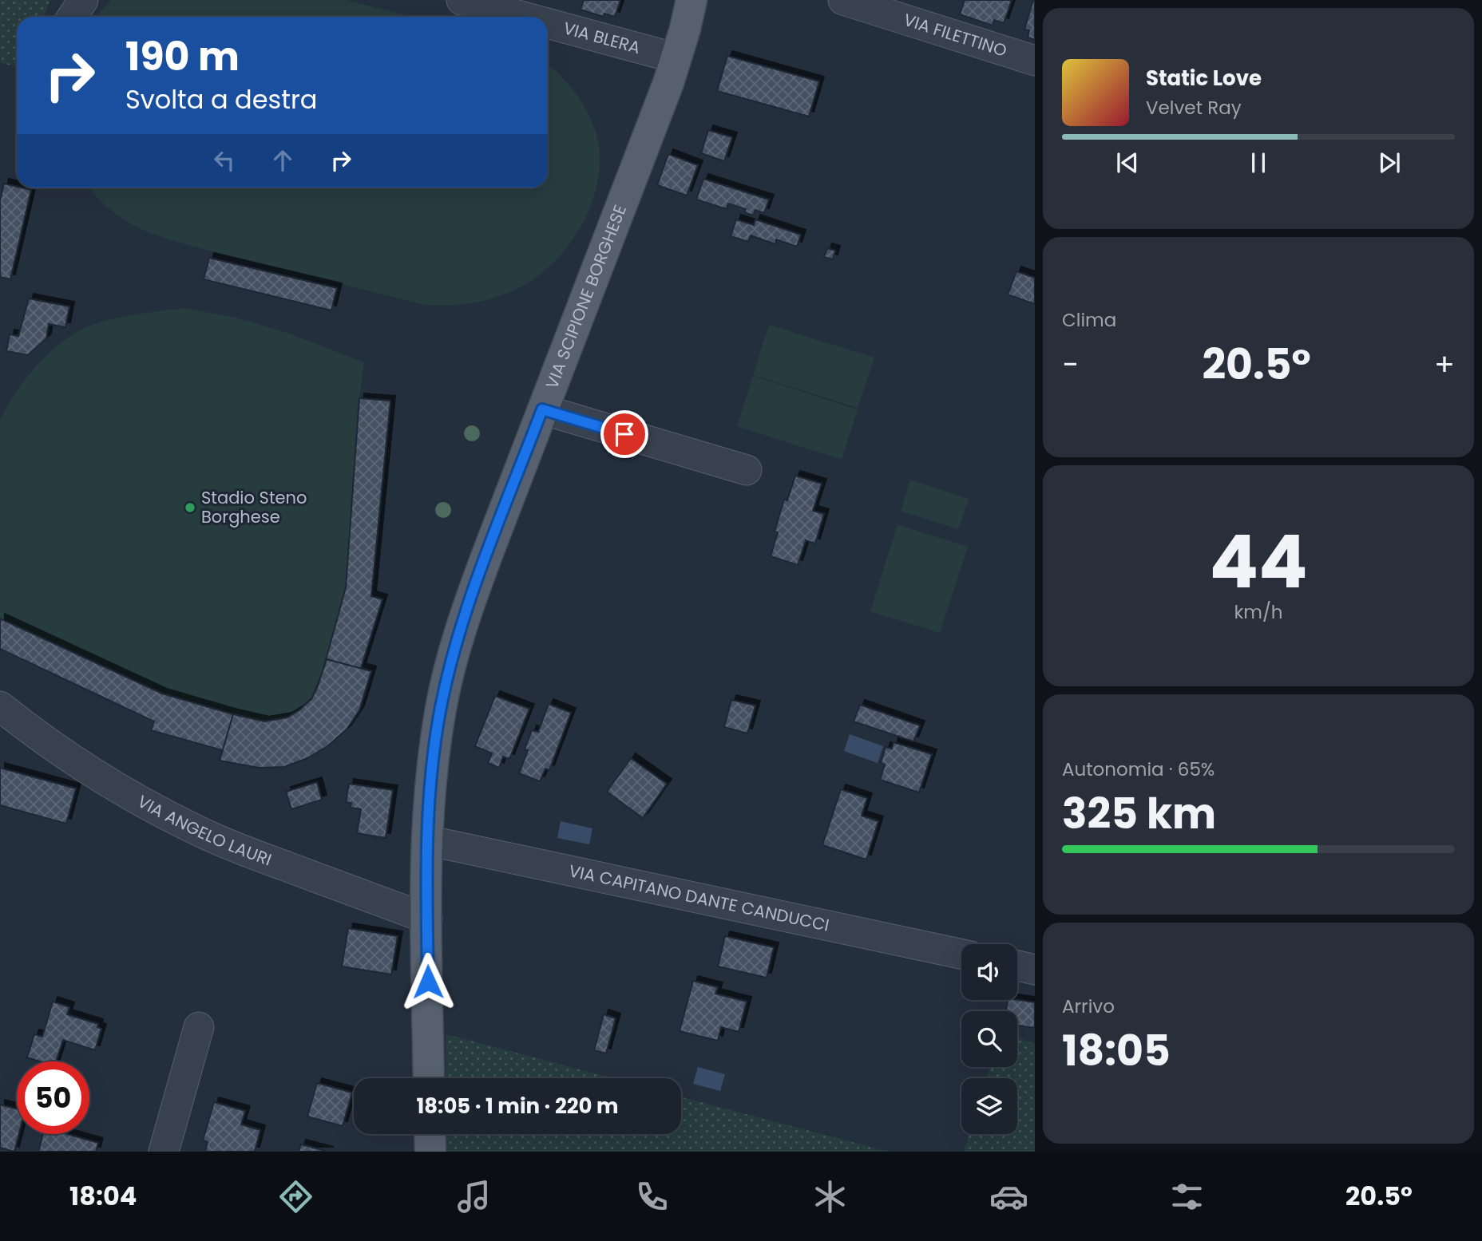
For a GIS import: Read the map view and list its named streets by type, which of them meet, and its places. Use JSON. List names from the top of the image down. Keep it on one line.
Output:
{"streets":{"main road":["VIA SCIPIONE BORGHESE"],"street":["VIA FILETTINO","VIA BLERA","VIA ANGELO LAURI","VIA CAPITANO DANTE CANDUCCI"]},"crossings":[["VIA BLERA","VIA SCIPIONE BORGHESE"],["VIA SCIPIONE BORGHESE","VIA ANGELO LAURI"],["VIA SCIPIONE BORGHESE","VIA CAPITANO DANTE CANDUCCI"]],"places":["Stadio Steno Borghese"],"page":{"turn":["190 m","Svolta a destra"],"song":["Static Love","Velvet Ray"],"tile":["Clima",["44","km/h"],["Autonomia · 65%","325 km"],["Arrivo","18:05"]],"heat":["−","20.5°","+"],"limit":"50","trip":"18:05 · 1 min · 220 m","tabs":["18:04","20.5°"]}}
